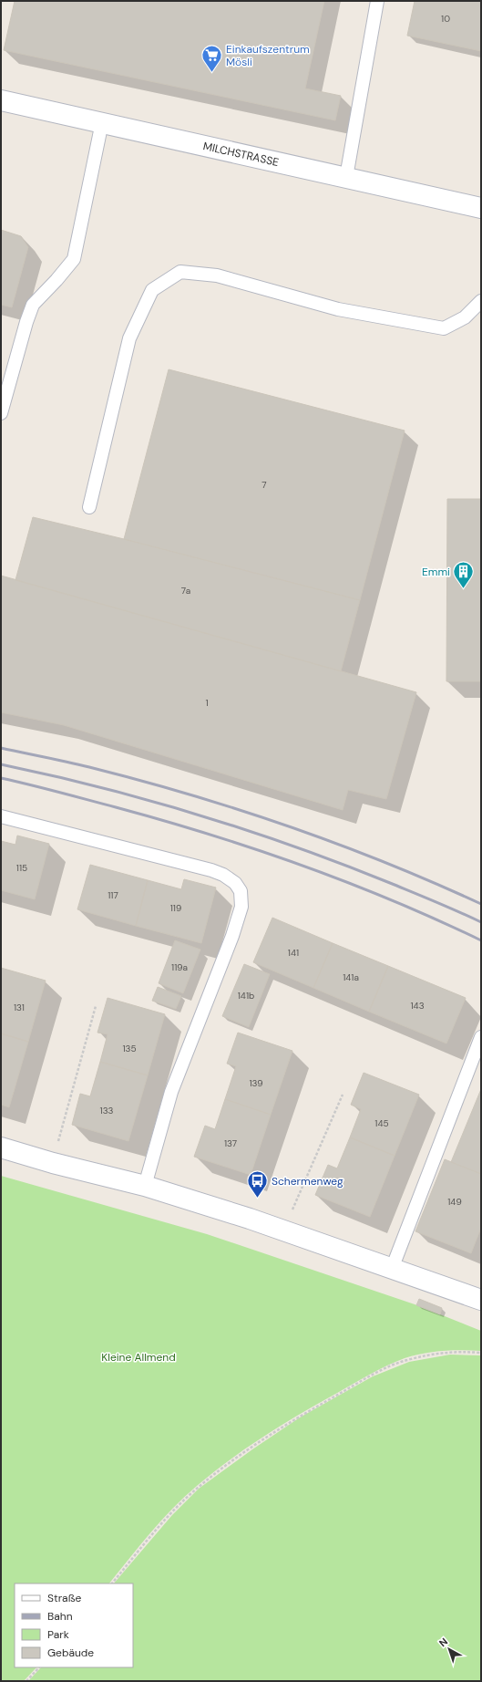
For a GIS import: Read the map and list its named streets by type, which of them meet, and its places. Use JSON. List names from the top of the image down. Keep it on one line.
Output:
{"streets":{"street":["MILCHSTRASSE"]},"parks":["Kleine Allmend"],"places":{"supermarket":["Einkaufszentrum Mösli"],"building":["Emmi"],"bus stop":["Schermenweg"]},"house_numbers":["10","7","7a","1","115","117","119","141","119a","141a","141b","143","131","135","139","133","145","137","149"],"legend":["Straße","Bahn","Park","Gebäude"],"north":"top left"}
